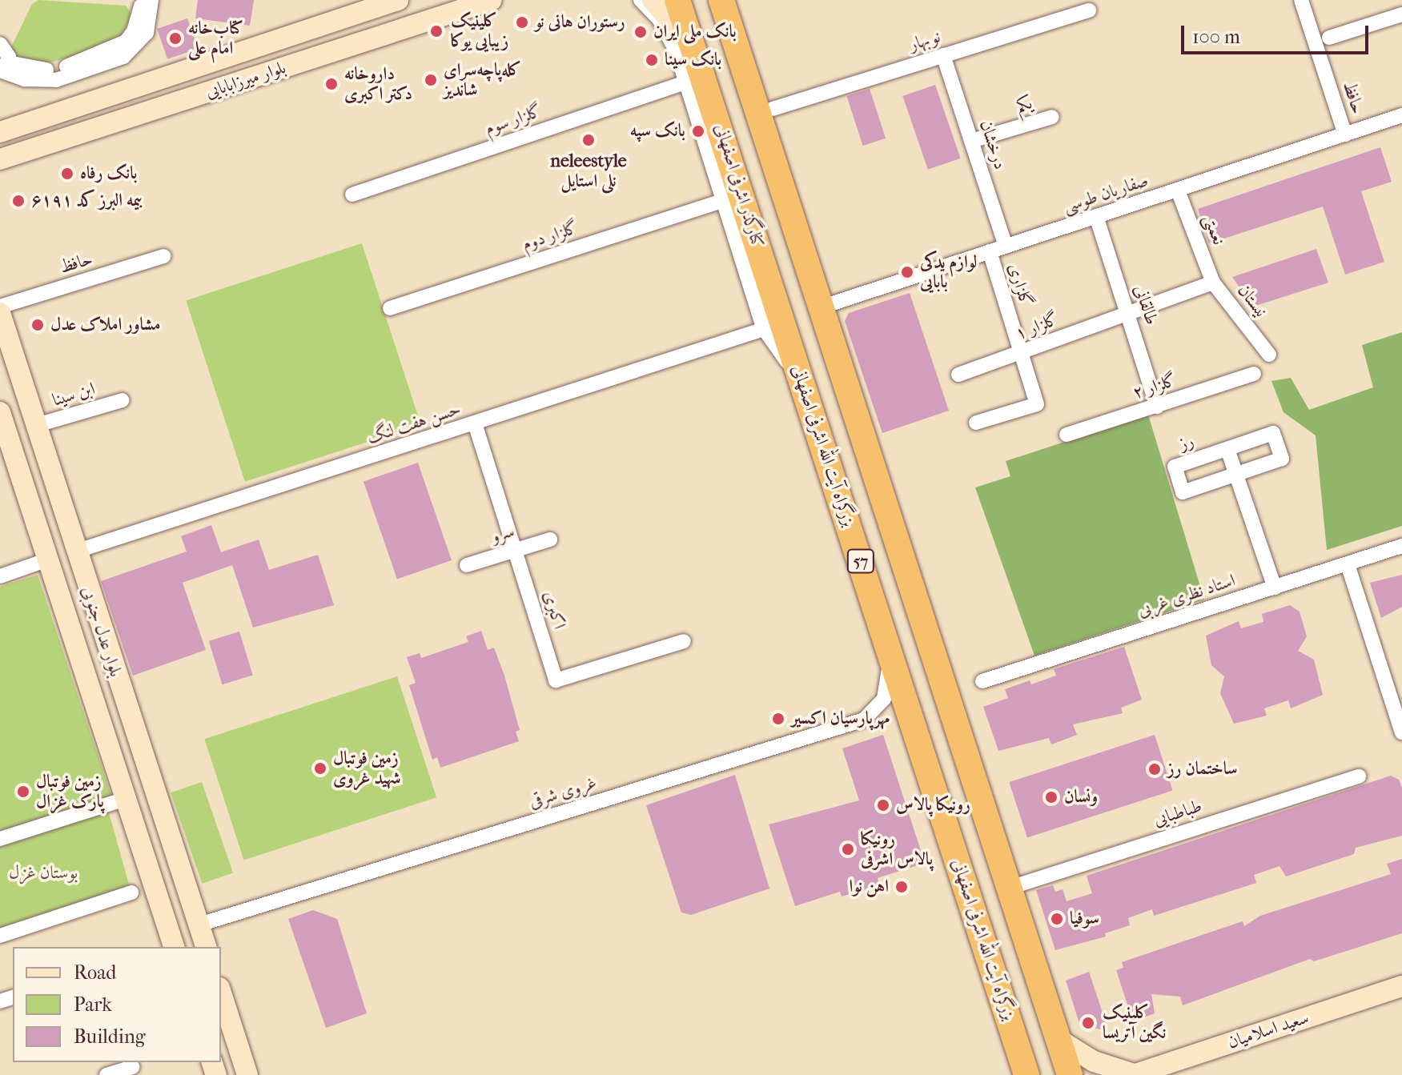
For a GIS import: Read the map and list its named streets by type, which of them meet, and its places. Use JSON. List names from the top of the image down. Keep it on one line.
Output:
{"streets":{"highway":["بزرگراه آیت الله اشرفی اصفهانی","57"],"main road":["بلوار میرزابابایی","بلوار عدل جنوبی","سعید اسلامیان"],"street":["نوبهار","حافظ","یکم","گلزار سوم","درخشان","کنارگذر اشرفی اصفهانی","صفاریان طوسی","نعمتی","گلزار دوم","گلزاری","نیستان","طالقانی","گلزار ۱","گلزار ۲","ابن سینا","حسن هفت لنگ","رز","سرو","استاد نظری غربی","اکبری","غروی شرقی","طباطبایی"]},"crossings":[["نوبهار","درخشان"],["حافظ","صفاریان طوسی"],["یکم","درخشان"],["گلزار سوم","کنارگذر اشرفی اصفهانی"],["درخشان","صفاریان طوسی"],["کنارگذر اشرفی اصفهانی","گلزار دوم"],["کنارگذر اشرفی اصفهانی","حسن هفت لنگ"],["کنارگذر اشرفی اصفهانی","بزرگراه آیت الله اشرفی اصفهانی"],["صفاریان طوسی","نعمتی"],["صفاریان طوسی","گلزاری"],["صفاریان طوسی","طالقانی"],["صفاریان طوسی","57"],["نعمتی","نیستان"],["گلزاری","گلزار ۱"],["نیستان","طالقانی"],["نیستان","گلزار ۱"],["طالقانی","گلزار ۱"],["طالقانی","گلزار ۲"],["ابن سینا","بلوار عدل جنوبی"],["حسن هفت لنگ","اکبری"],["حسن هفت لنگ","بلوار عدل جنوبی"],["بزرگراه آیت الله اشرفی اصفهانی","غروی شرقی"],["سرو","اکبری"],["57","طباطبایی"],["بلوار عدل جنوبی","غروی شرقی"]],"parks":["بوستان غزل"],"places":["رستوران هانی نو","کلینیک زیبایی یوکا","بانک ملی ایران","کتاب‌خانه امام علی","بانک سینا","کله‌پاچه‌سرای شاندیز","داروخانه دکتر اکبری","بانک سپه","neleestyle نلی استایل","بانک رفاه","بیمه البرز کد ۶۱۹۱","لوازم یدکی بابایی","مشاور املاک عدل","مهرپارسیان اکسیر","زمین فوتبال شهید غروی","ساختمان رز","زمین فوتبال پارک غزال","ونسان","رونیکا پالاس","رونیکا پالاس اشرفی","اهن نوا","سوفیا","کلینیک نگین آتریسا"],"legend":["Road","Park","Building"],"scale_bar":"100 m"}
